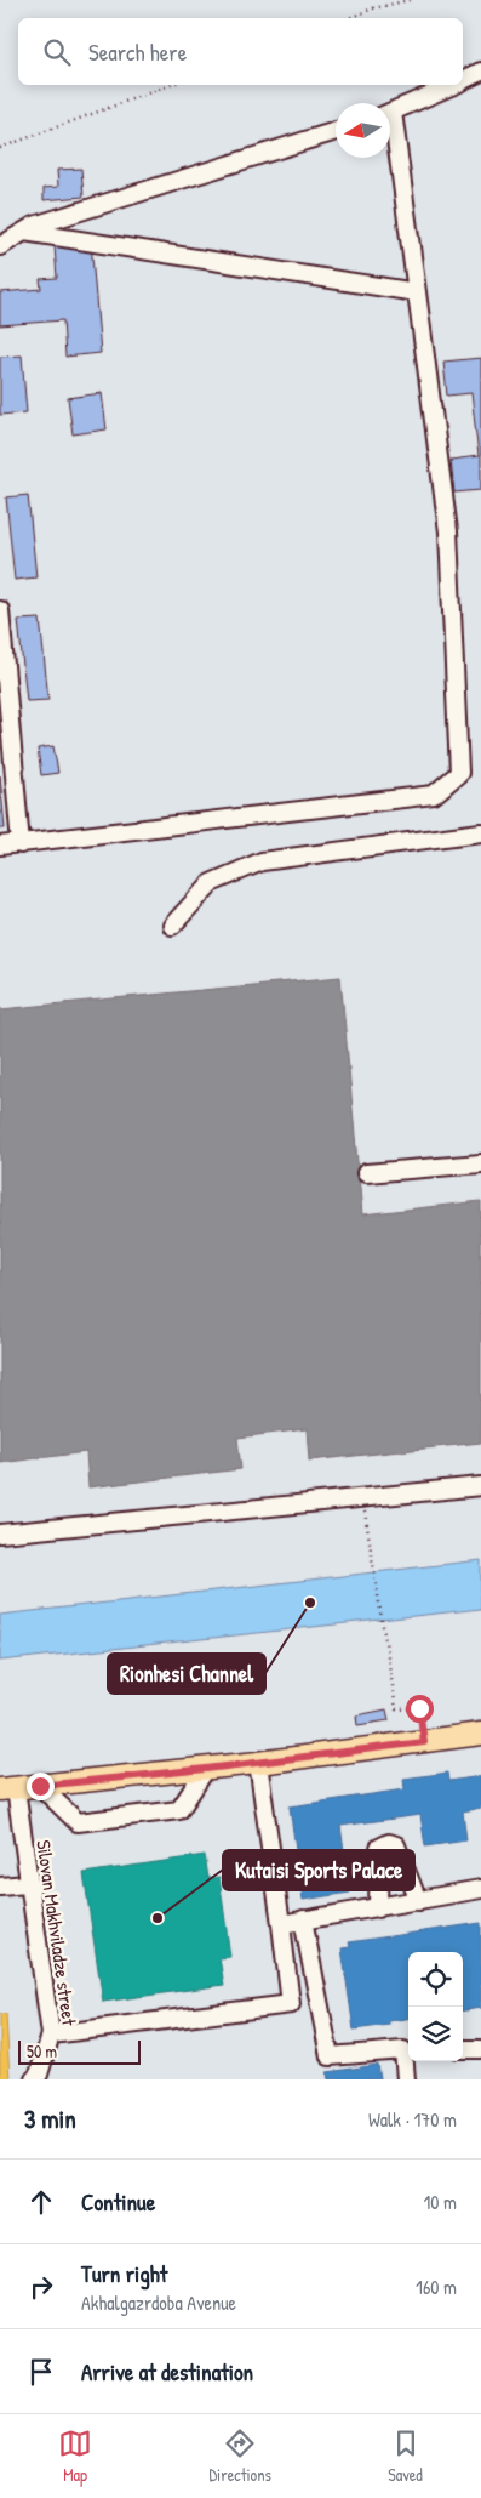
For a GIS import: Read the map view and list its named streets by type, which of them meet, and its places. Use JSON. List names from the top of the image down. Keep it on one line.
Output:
{"streets":{"street":["Silovan Makhviladze street"]},"places":["Rionhesi Channel","Kutaisi Sports Palace"],"scale_bar":"50 m","north":"left","page":{"search":"Search here","scale":"50 m","heading":["3 min","Walk · 170 m"],"list":[["Continue","10 m"],["Turn right","Akhalgazrdoba Avenue","160 m"],"Arrive at destination"],"nav":["Map","Directions","Saved"]}}
